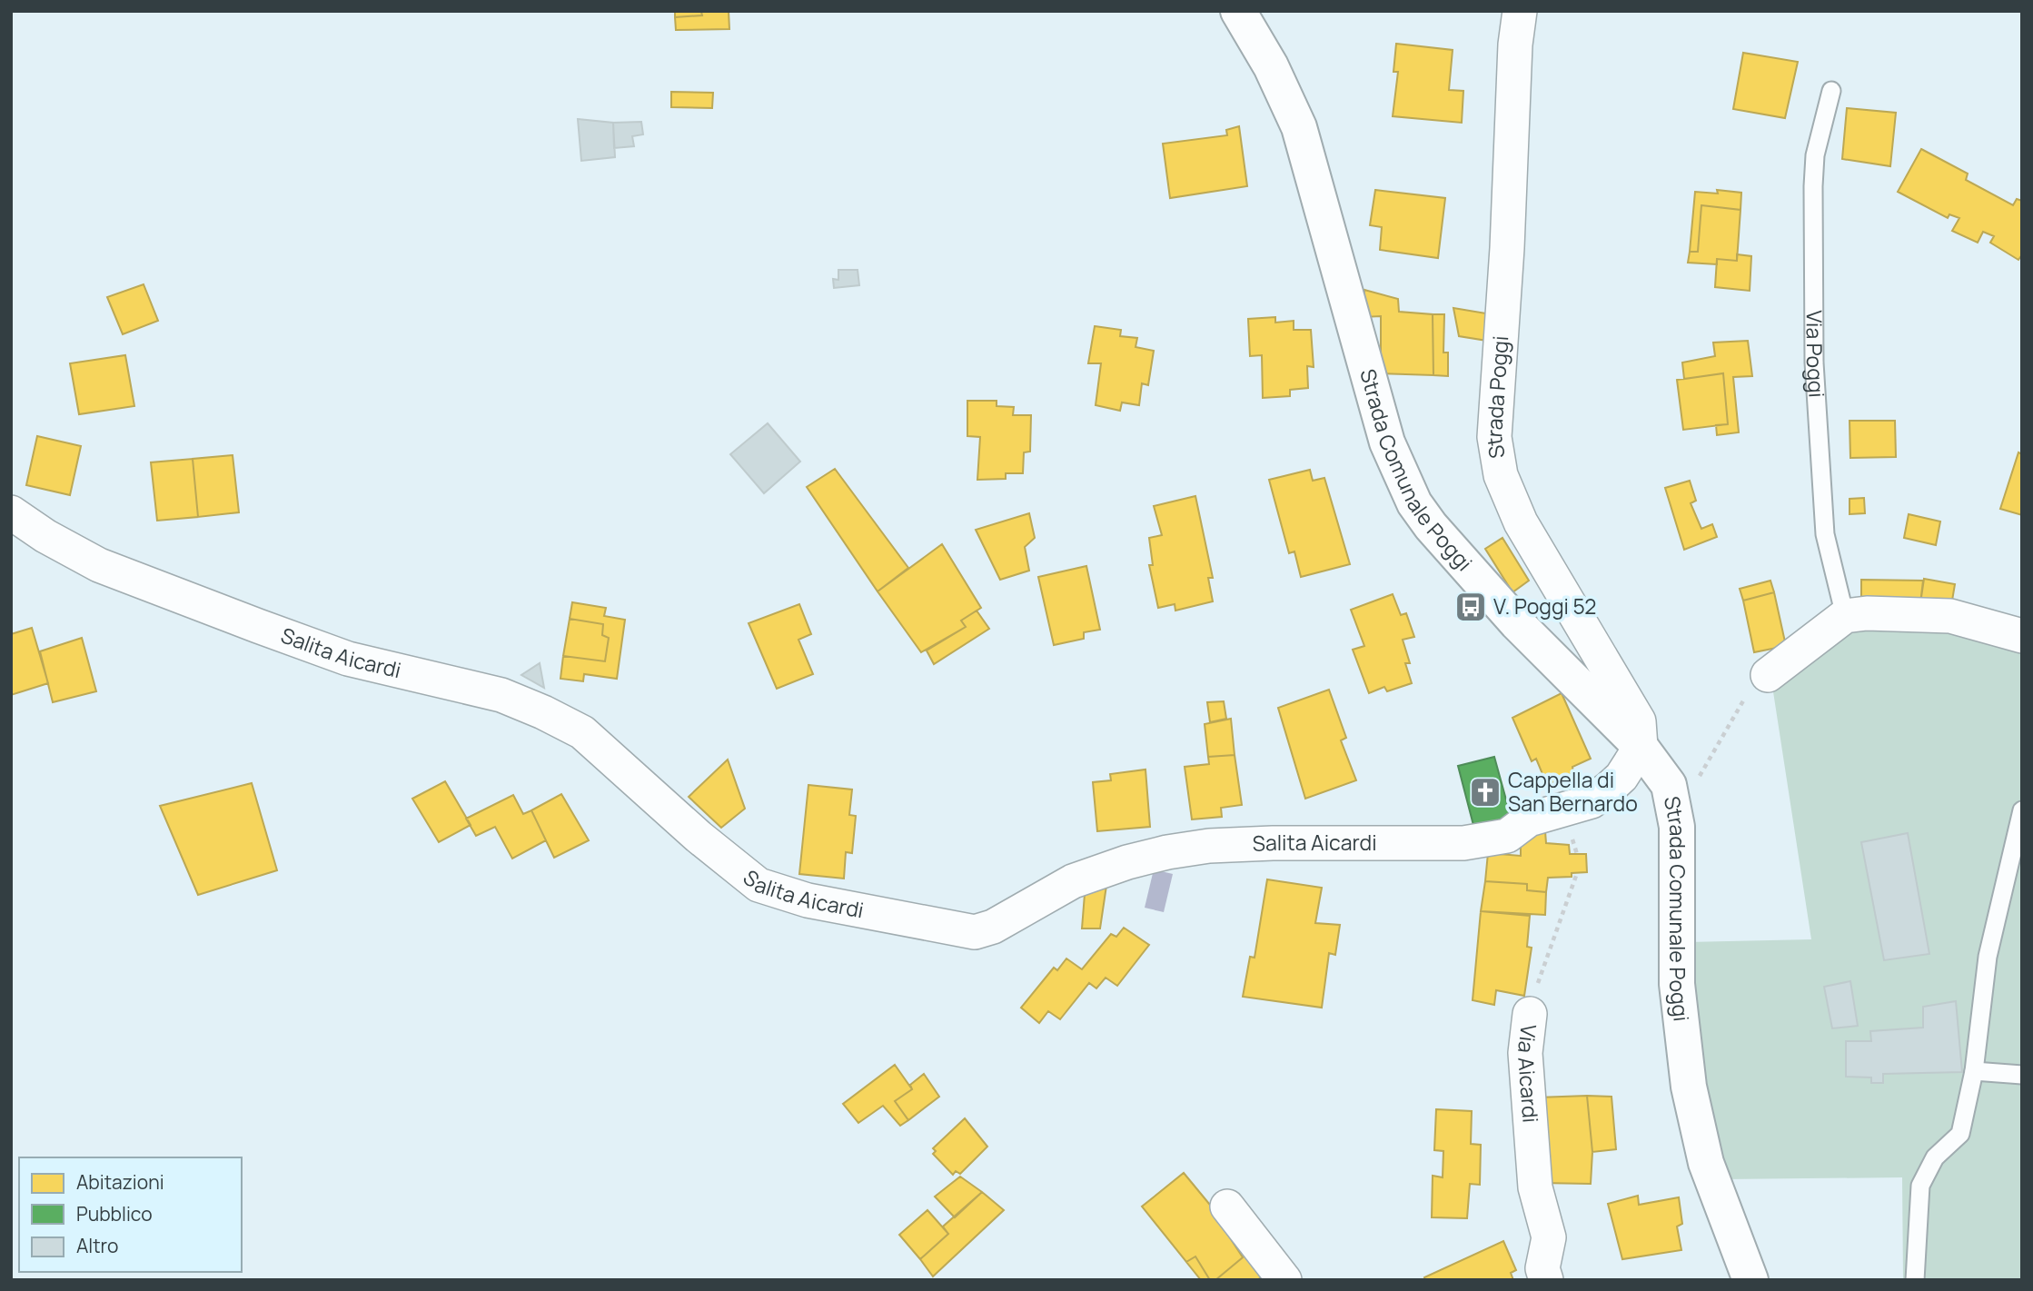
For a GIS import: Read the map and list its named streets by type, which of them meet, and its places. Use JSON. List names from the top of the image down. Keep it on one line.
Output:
{"streets":{"main road":["Strada Comunale Poggi"],"street":["Strada Poggi","Salita Aicardi","Via Aicardi"],"lane":["Via Poggi"]},"crossings":[["Strada Poggi","Strada Comunale Poggi"],["Strada Poggi","Salita Aicardi"],["Strada Comunale Poggi","Salita Aicardi"]],"places":{"bus stop":["V. Poggi 52"],"church":["Cappella di San Bernardo"]},"legend":["Abitazioni","Pubblico","Altro"]}
